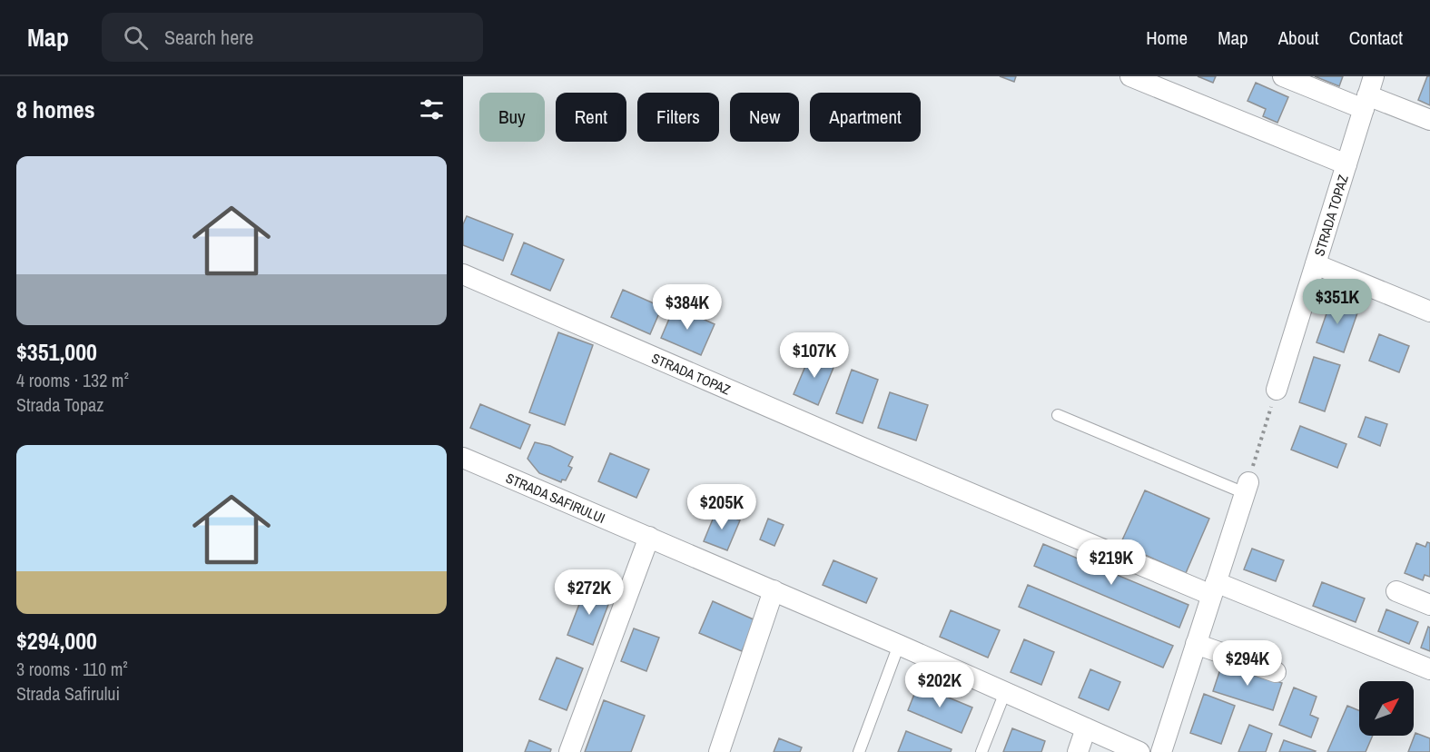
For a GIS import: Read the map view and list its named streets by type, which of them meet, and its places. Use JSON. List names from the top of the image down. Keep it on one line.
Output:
{"streets":{"street":["STRADA TOPAZ","STRADA SAFIRULUI"]},"north":"top right","page":{"header":"Map","search":"Search here","nav":["Home","Map","About","Contact"],"heading":"8 homes","chip":["Buy","Rent","Filters","New","Apartment"],"list":[{"name":"$351,000","note":"4 rooms · 132 m² · Strada Topaz"},{"name":"$294,000","note":"3 rooms · 110 m² · Strada Safirului"}],"price":["$351K","$384K","$107K","$205K","$219K","$272K","$294K","$202K"]}}
